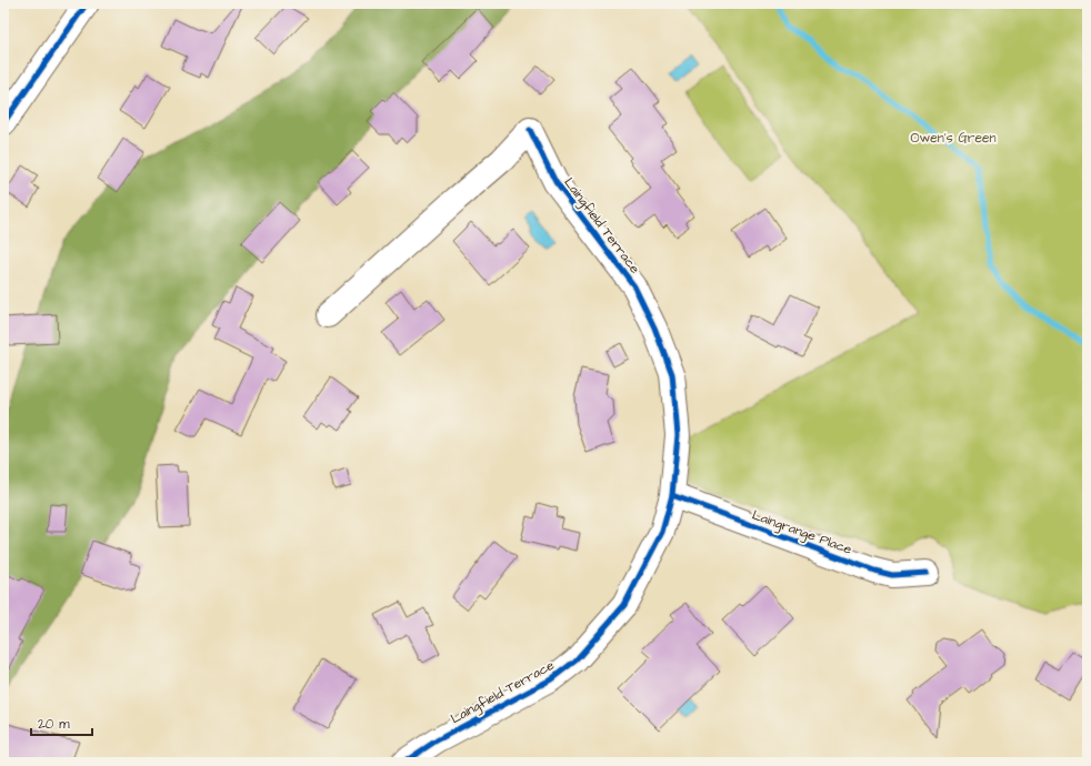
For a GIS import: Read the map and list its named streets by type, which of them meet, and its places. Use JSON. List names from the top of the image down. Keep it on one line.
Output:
{"streets":{"street":["Laingfield Terrace","Laingrange Place"]},"crossings":[["Laingfield Terrace","Laingrange Place"]],"parks":["Owen's Green"],"scale_bar":"20 m"}
